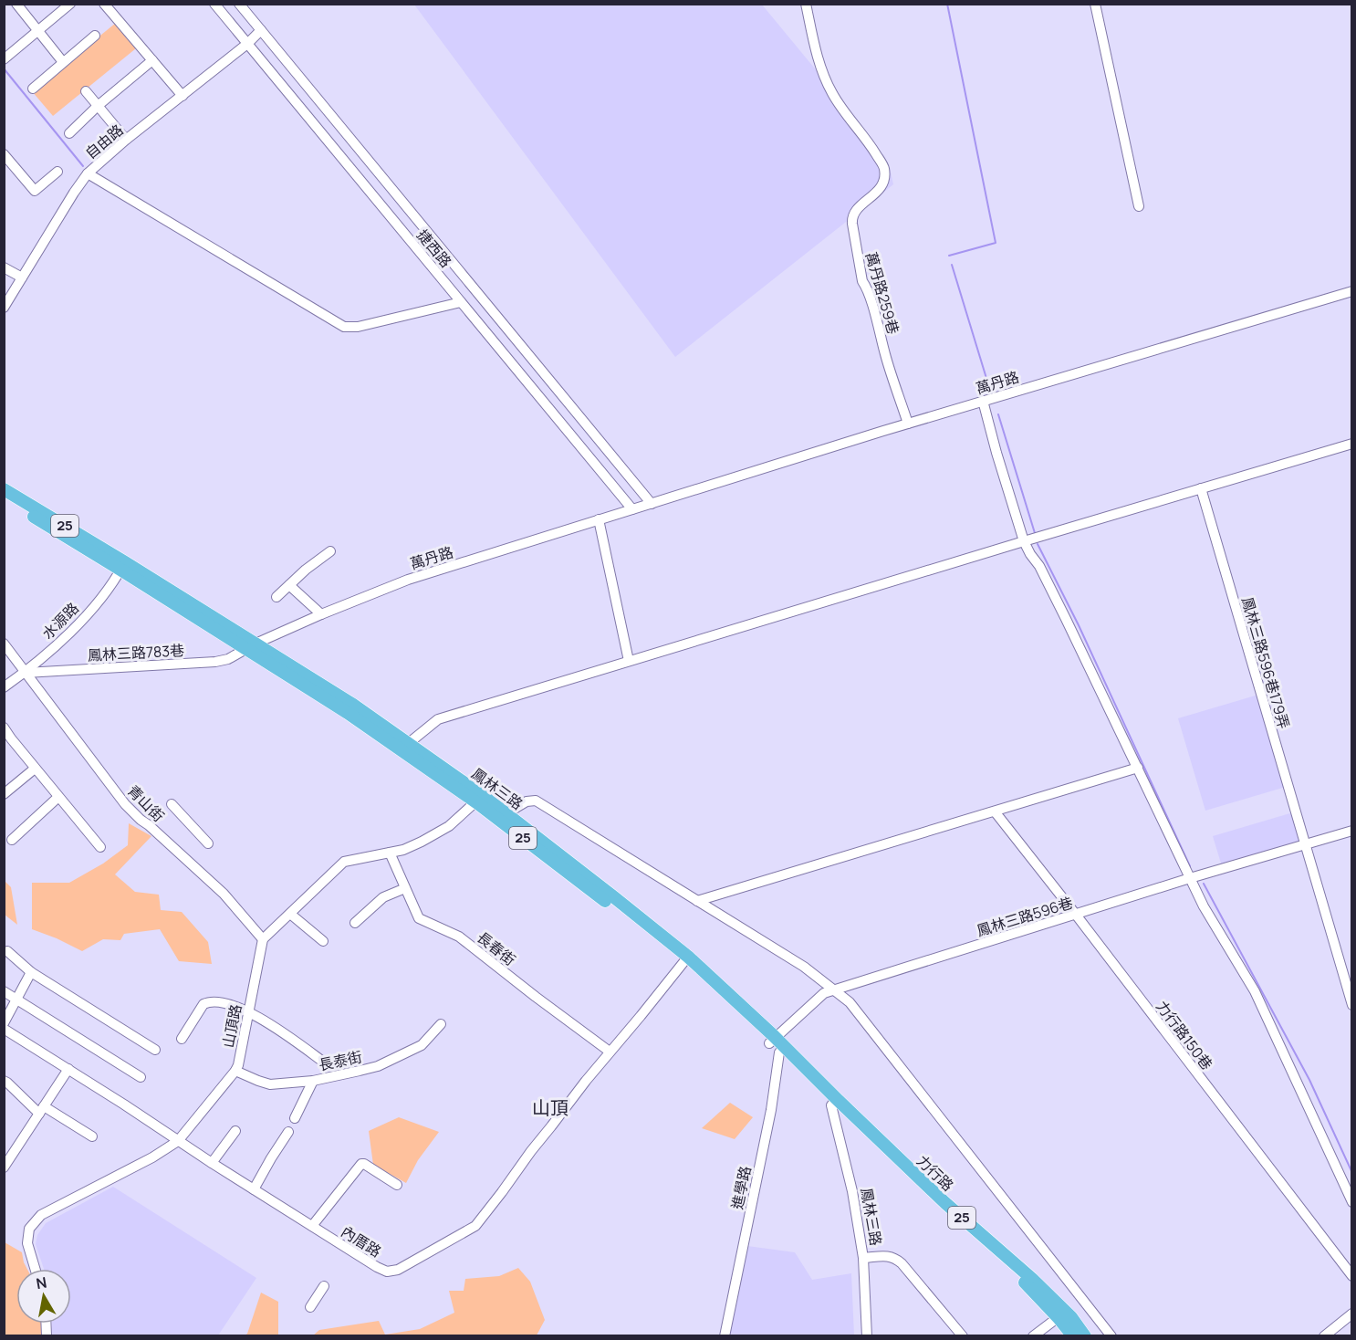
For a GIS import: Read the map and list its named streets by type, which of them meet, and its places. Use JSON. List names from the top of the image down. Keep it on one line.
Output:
{"streets":{"main road":["25","鳳林三路","力行路"],"street":["自由路","捷西路","萬丹路259巷","萬丹路","水源路","鳳林三路783巷","鳳林三路596巷179弄","青山街","鳳林三路596巷","長春街","山頂路","力行路150巷","長泰街","進學路","內厝路"]},"crossings":[["自由路","捷西路"],["捷西路","萬丹路"],["萬丹路259巷","萬丹路"],["萬丹路","鳳林三路783巷"],["萬丹路","鳳林三路"],["25","水源路"],["25","鳳林三路"],["水源路","鳳林三路783巷"],["水源路","鳳林三路"],["水源路","青山街"],["鳳林三路783巷","鳳林三路"],["鳳林三路783巷","青山街"],["鳳林三路596巷179弄","鳳林三路596巷"],["鳳林三路","鳳林三路596巷"],["鳳林三路","力行路"],["鳳林三路","進學路"],["鳳林三路","內厝路"],["青山街","山頂路"],["鳳林三路596巷","力行路150巷"],["長春街","內厝路"],["山頂路","長泰街"],["山頂路","內厝路"]],"districts":["山頂"],"north":"top"}
